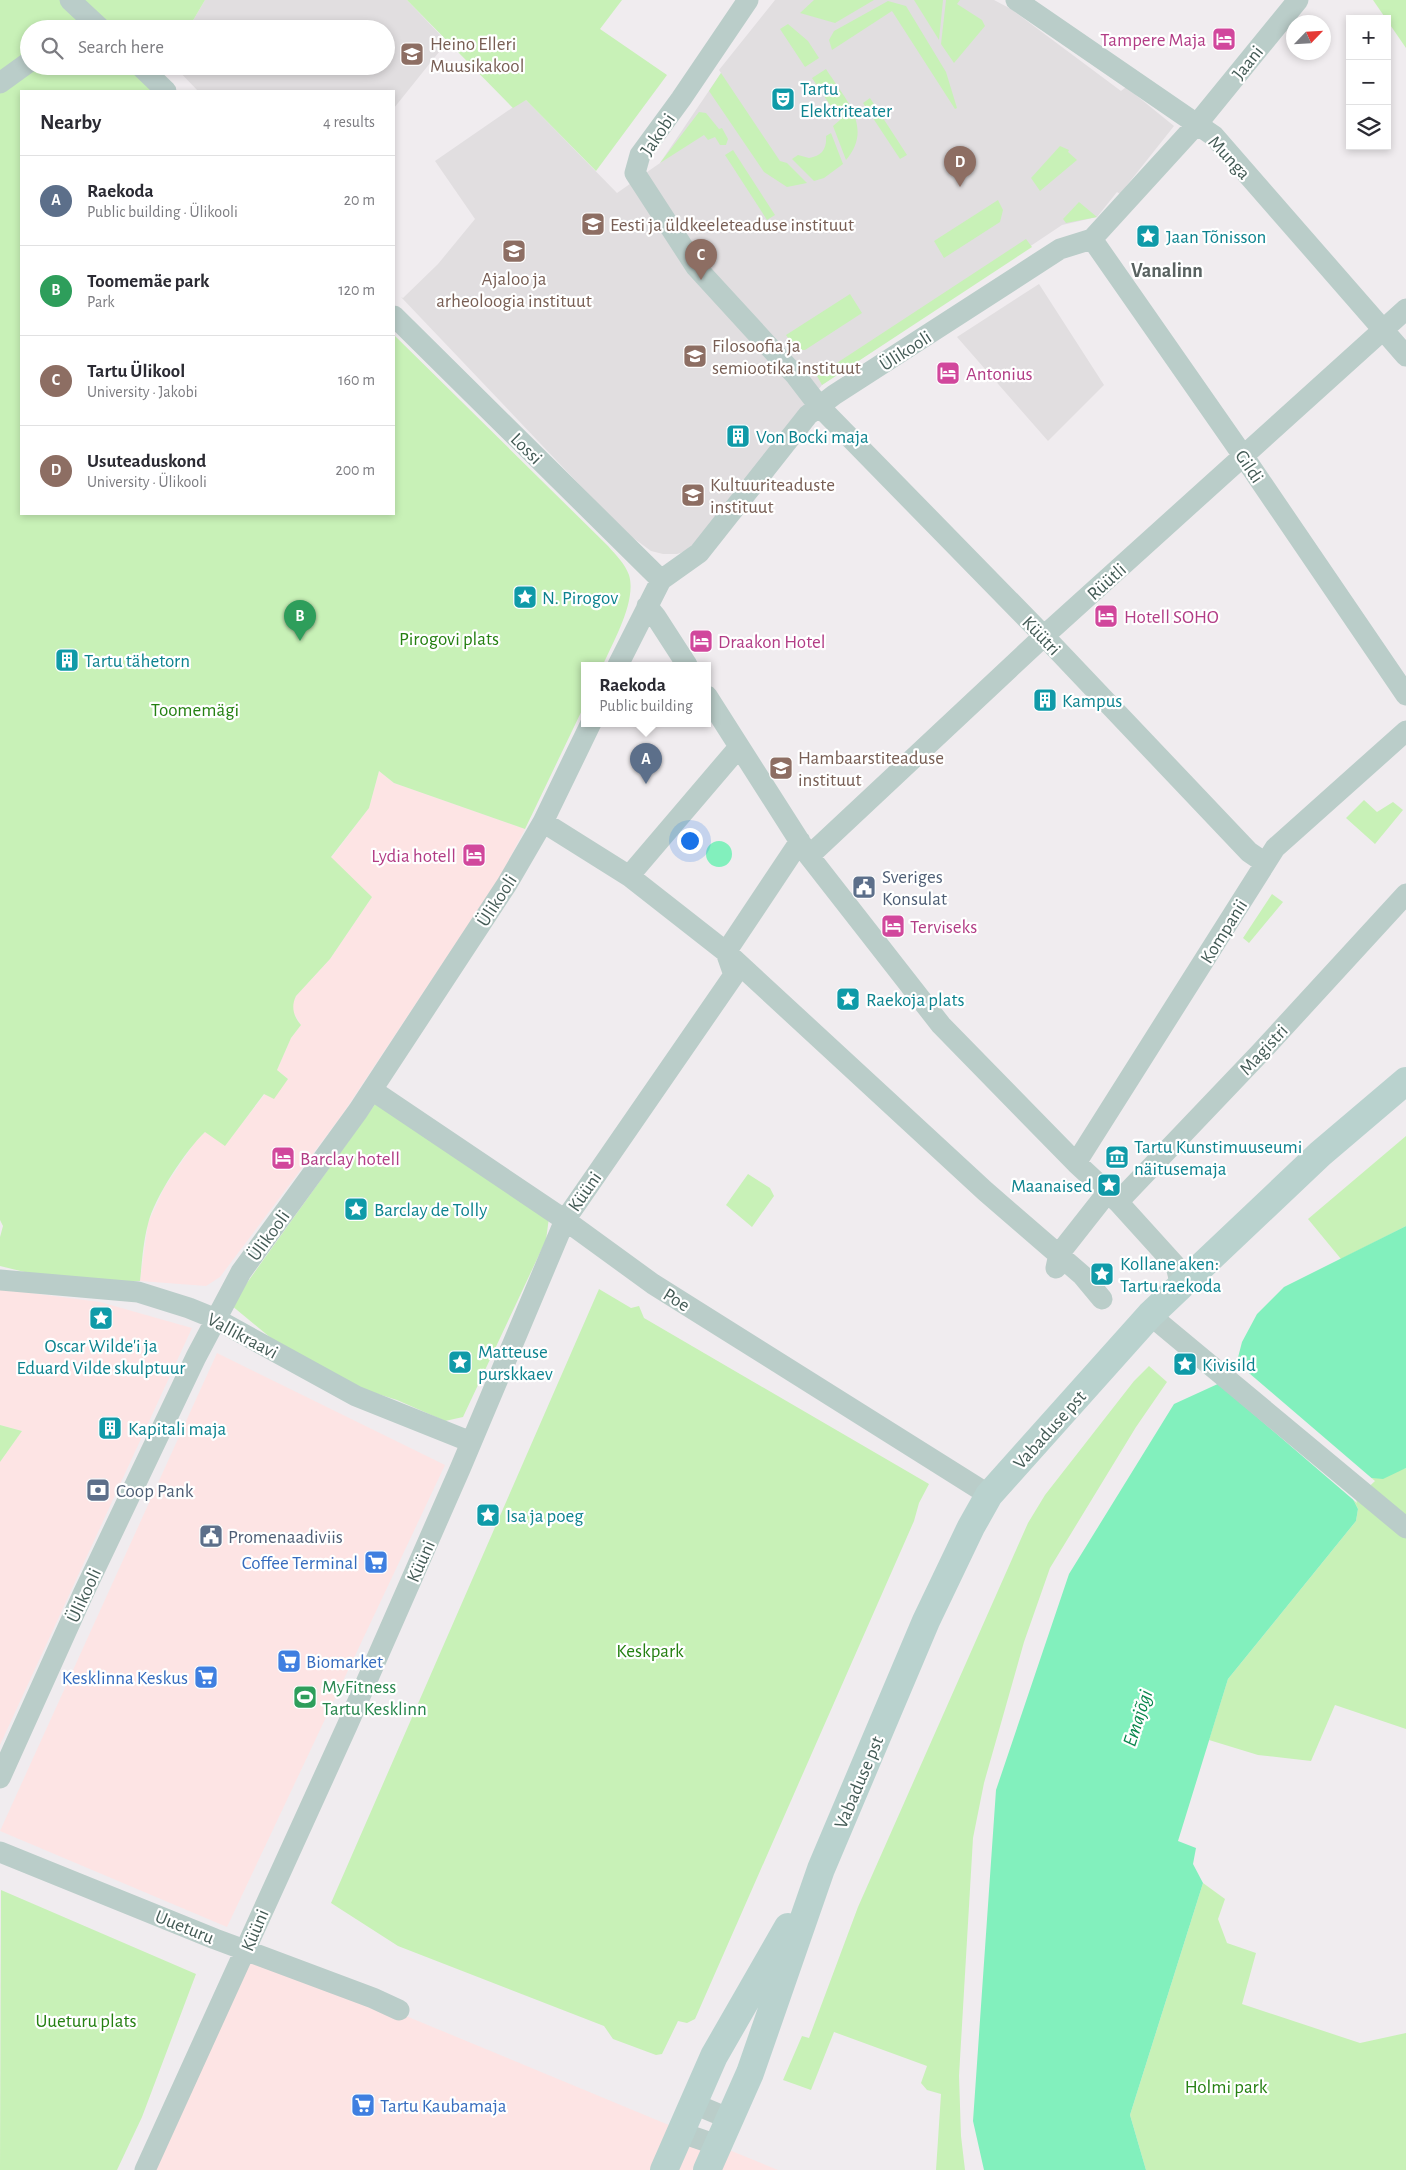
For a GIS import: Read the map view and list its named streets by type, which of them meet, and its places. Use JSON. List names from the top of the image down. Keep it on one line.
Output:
{"streets":{"main road":["Vabaduse pst"],"street":["Jaani","Jakobi","Munga","Ülikooli","Lossi","Gildi","Rüütli","Küütri","Kompanii","Magistri","Küüni","Poe","Vallikraavi","Uueturu"]},"crossings":[["Jaani","Munga"],["Jakobi","Ülikooli"],["Jakobi","Küütri"],["Munga","Rüütli"],["Ülikooli","Lossi"],["Ülikooli","Gildi"],["Ülikooli","Küütri"],["Ülikooli","Poe"],["Ülikooli","Vallikraavi"],["Gildi","Rüütli"],["Rüütli","Küütri"],["Rüütli","Küüni"],["Küütri","Kompanii"],["Küüni","Poe"],["Küüni","Vallikraavi"],["Küüni","Uueturu"],["Poe","Vabaduse pst"]],"districts":["Vanalinn"],"water":["Emajõgi"],"parks":["Pirogovi plats","Toomemägi","Keskpark","Uueturu plats","Holmi park"],"places":{"hotel":["Tampere Maja","Antonius","Hotell SOHO","Draakon Hotel","Lydia hotell","Terviseks","Barclay hotell"],"school or university":["Heino Elleri Muusikakool","Eesti ja üldkeeleteaduse instituut","Ajaloo ja arheoloogia instituut","Filosoofia ja semiootika instituut","Kultuuriteaduste instituut","Hambaarstiteaduse instituut"],"theatre":["Tartu Elektriteater"],"place":["Jaan Tõnisson","N. Pirogov","Raekoja plats","Maanaised","Barclay de Tolly","Kollane aken: Tartu raekoda","Oscar Wilde'i ja Eduard Vilde skulptuur","Matteuse purskkaev","Kivisild","Isa ja poeg"],"building":["Von Bocki maja","Tartu tähetorn","Kampus","Kapitali maja"],"public building":["Sveriges Konsulat","Promenaadiviis"],"museum":["Tartu Kunstimuuseumi näitusemaja"],"bank":["Coop Pank"],"supermarket":["Coffee Terminal","Biomarket","Kesklinna Keskus","Tartu Kaubamaja"],"sports":["MyFitness Tartu Kesklinn"]},"north":"top right","page":{"map_buttons":["+","−"],"search":"Search here","heading":["Nearby","4 results"],"pins":["D","C","B","A"],"list":[{"mark":"A","name":"Raekoda","note":"Public building · Ülikooli","value":"20 m"},{"mark":"B","name":"Toomemäe park","note":"Park","value":"120 m"},{"mark":"C","name":"Tartu Ülikool","note":"University · Jakobi","value":"160 m"},{"mark":"D","name":"Usuteaduskond","note":"University · Ülikooli","value":"200 m"}],"popup":["Raekoda","Public building"]}}
